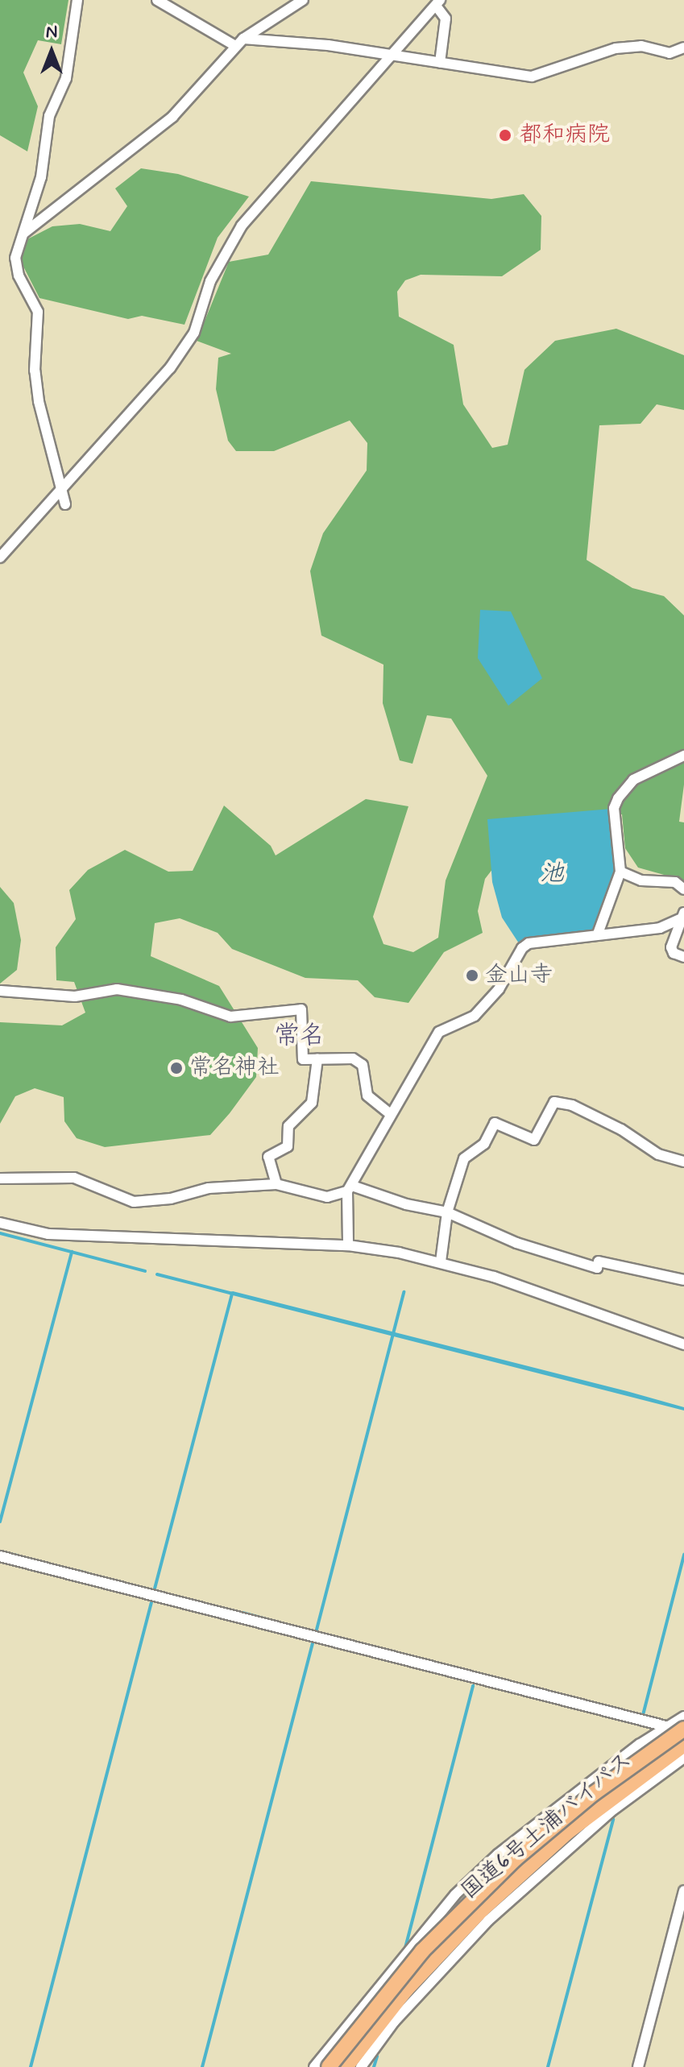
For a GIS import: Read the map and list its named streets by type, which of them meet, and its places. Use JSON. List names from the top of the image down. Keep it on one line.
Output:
{"streets":{"highway":["国道6号土浦バイパス"]},"districts":["常名"],"water":["池"],"places":["都和病院","金山寺","常名神社"],"north":"top"}
